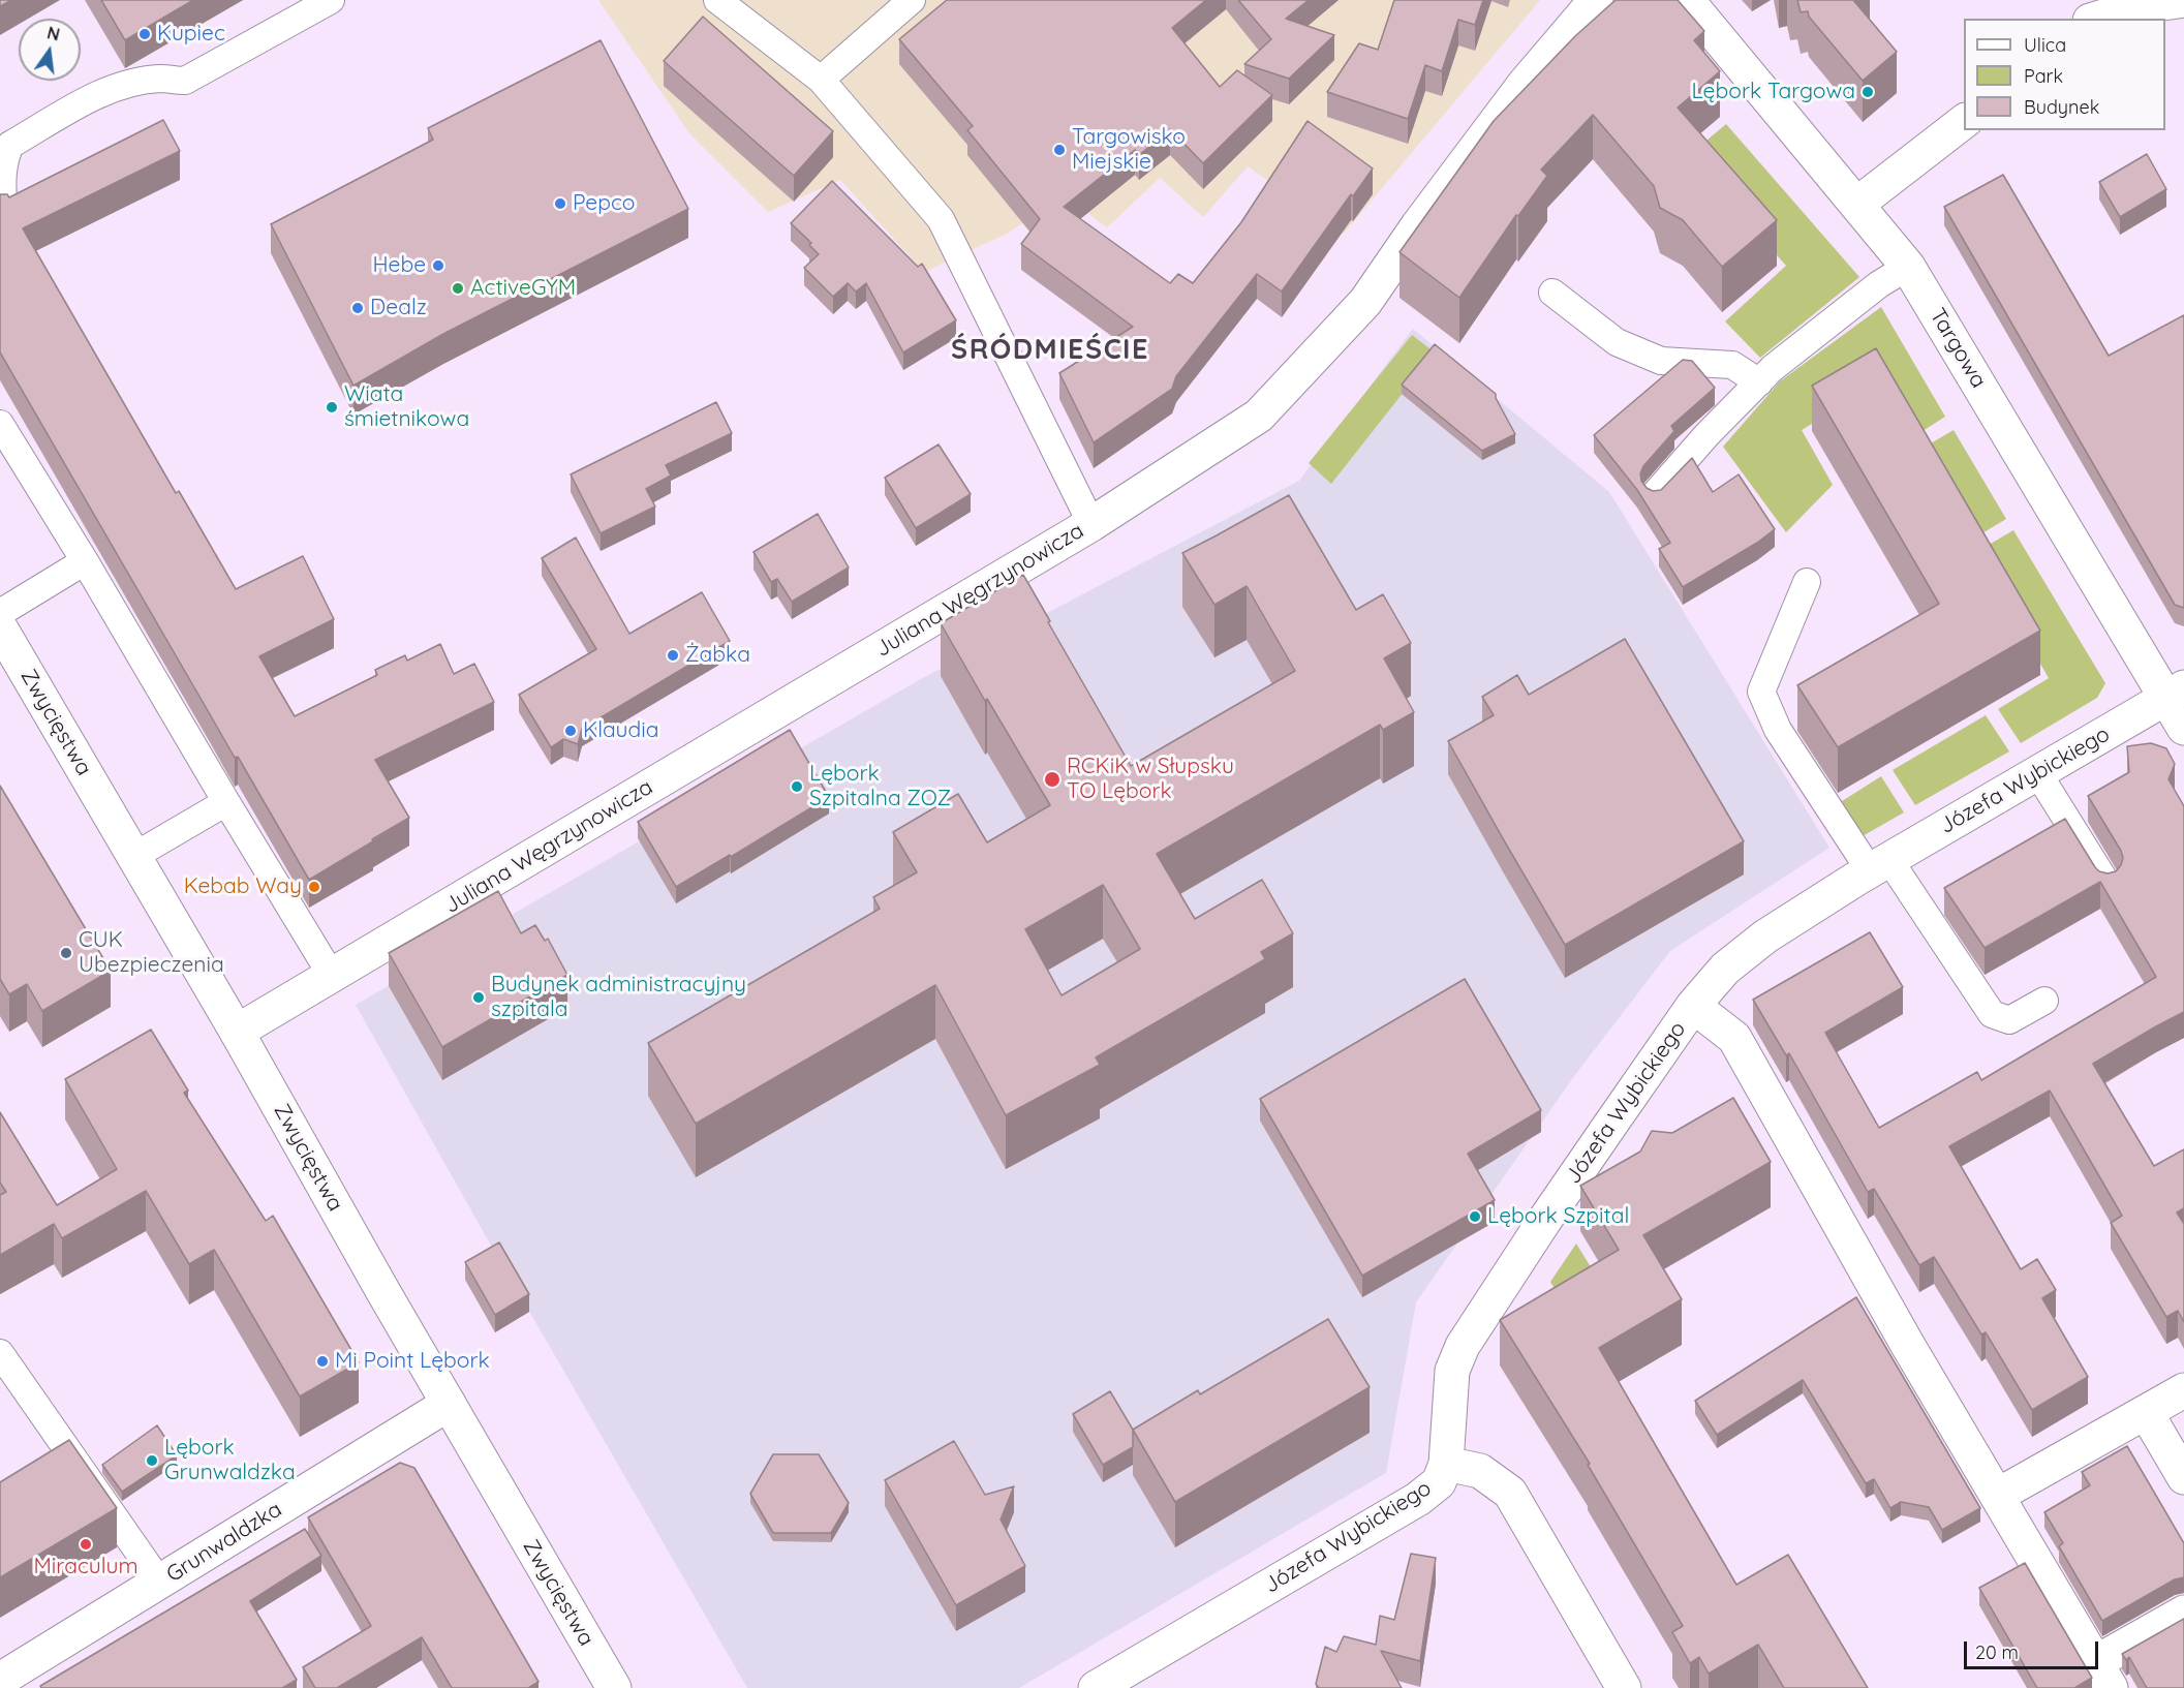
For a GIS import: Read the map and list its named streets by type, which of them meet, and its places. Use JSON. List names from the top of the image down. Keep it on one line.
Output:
{"streets":{"street":["Targowa","Juliana Węgrzynowicza","Zwycięstwa","Józefa Wybickiego","Grunwaldzka"]},"crossings":[["Targowa","Józefa Wybickiego"],["Juliana Węgrzynowicza","Zwycięstwa"],["Zwycięstwa","Grunwaldzka"]],"districts":["ŚRÓDMIEŚCIE"],"places":["Kupiec","Lębork Targowa","Targowisko Miejskie","Pepco","Hebe","ActiveGYM","Dealz","Wiata śmietnikowa","Żabka","Klaudia","RCKiK w Słupsku TO Lębork","Lębork Szpitalna ZOZ","Kebab Way","CUK Ubezpieczenia","Budynek administracyjny szpitala","Lębork Szpital","Mi Point Lębork","Lębork Grunwaldzka","Miraculum"],"legend":["Ulica","Park","Budynek"],"scale_bar":"20 m","north":"top"}
